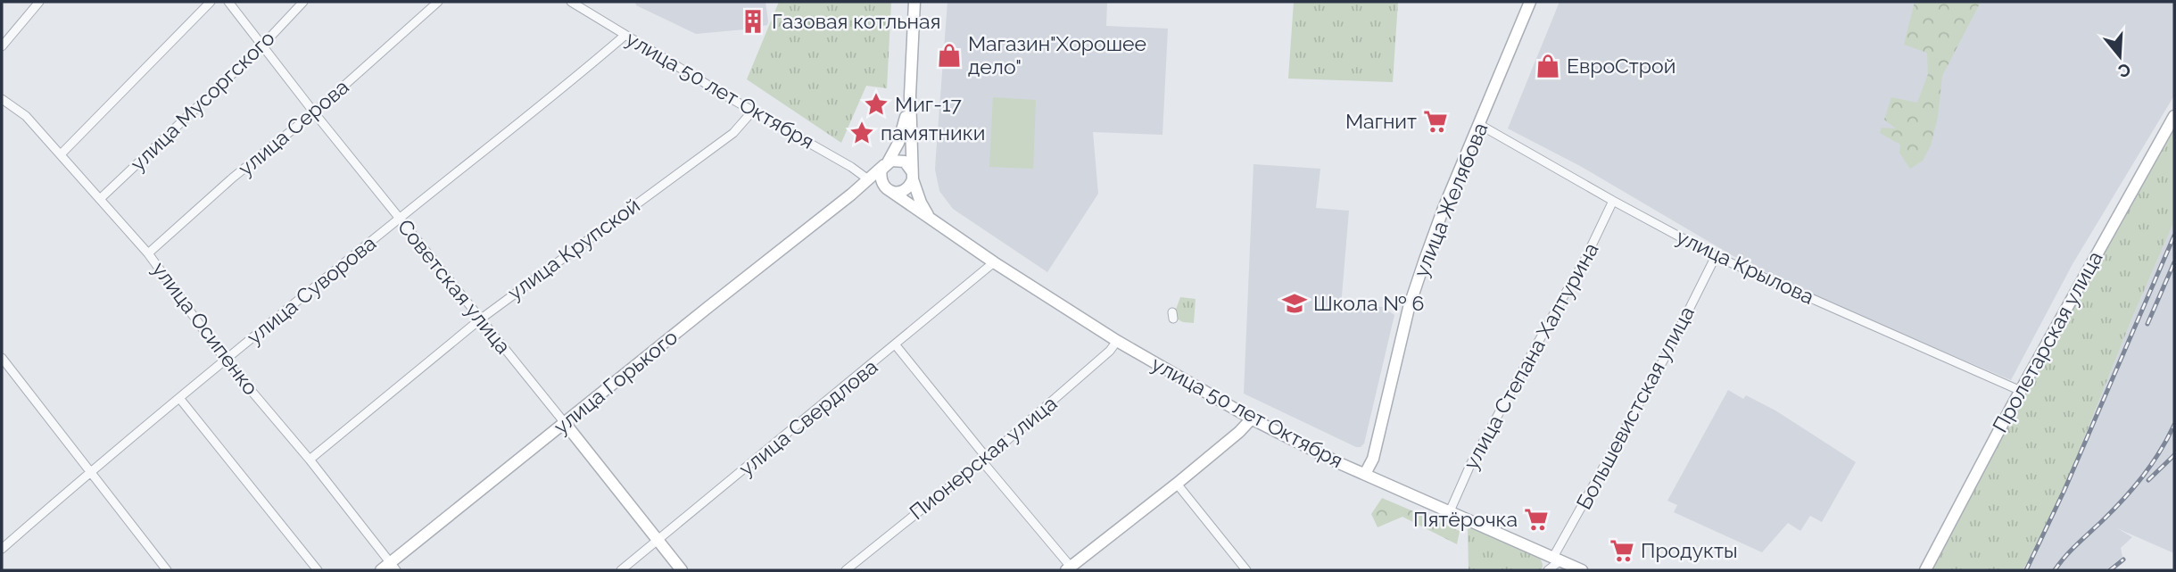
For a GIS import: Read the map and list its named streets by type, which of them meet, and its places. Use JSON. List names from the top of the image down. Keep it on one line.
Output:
{"streets":{"main road":["улица 50 лет Октября","улица Желябова","Советская улица","Пролетарская улица","улица Горького"],"street":["улица Мусоргского","улица Серова","улица Крупской","улица Крылова","улица Суворова","улица Осипенко","улица Степана Халтурина","Большевистская улица","улица Свердлова","Пионерская улица"]},"crossings":[["улица 50 лет Октября","улица Желябова"],["улица 50 лет Октября","улица Крупской"],["улица 50 лет Октября","улица Суворова"],["улица 50 лет Октября","улица Степана Халтурина"],["улица 50 лет Октября","улица Горького"],["улица 50 лет Октября","Большевистская улица"],["улица 50 лет Октября","улица Свердлова"],["улица 50 лет Октября","Пионерская улица"],["улица Мусоргского","Советская улица"],["улица Мусоргского","улица Осипенко"],["улица Серова","Советская улица"],["улица Серова","улица Осипенко"],["улица Желябова","улица Крылова"],["улица Крупской","Советская улица"],["улица Крупской","улица Осипенко"],["улица Крылова","Пролетарская улица"],["улица Крылова","улица Степана Халтурина"],["улица Крылова","Большевистская улица"],["Советская улица","улица Суворова"],["Советская улица","улица Горького"],["Советская улица","улица Свердлова"],["улица Суворова","улица Осипенко"],["улица Осипенко","улица Горького"]],"places":{"building":["Газовая котльная"],"shop":["Магазин\"Хорошее дело\"","ЕвроСтрой"],"place":["Миг-17","памятники"],"supermarket":["Магнит","Пятёрочка","Продукты"],"school or university":["Школа № 6"]},"north":"bottom"}
